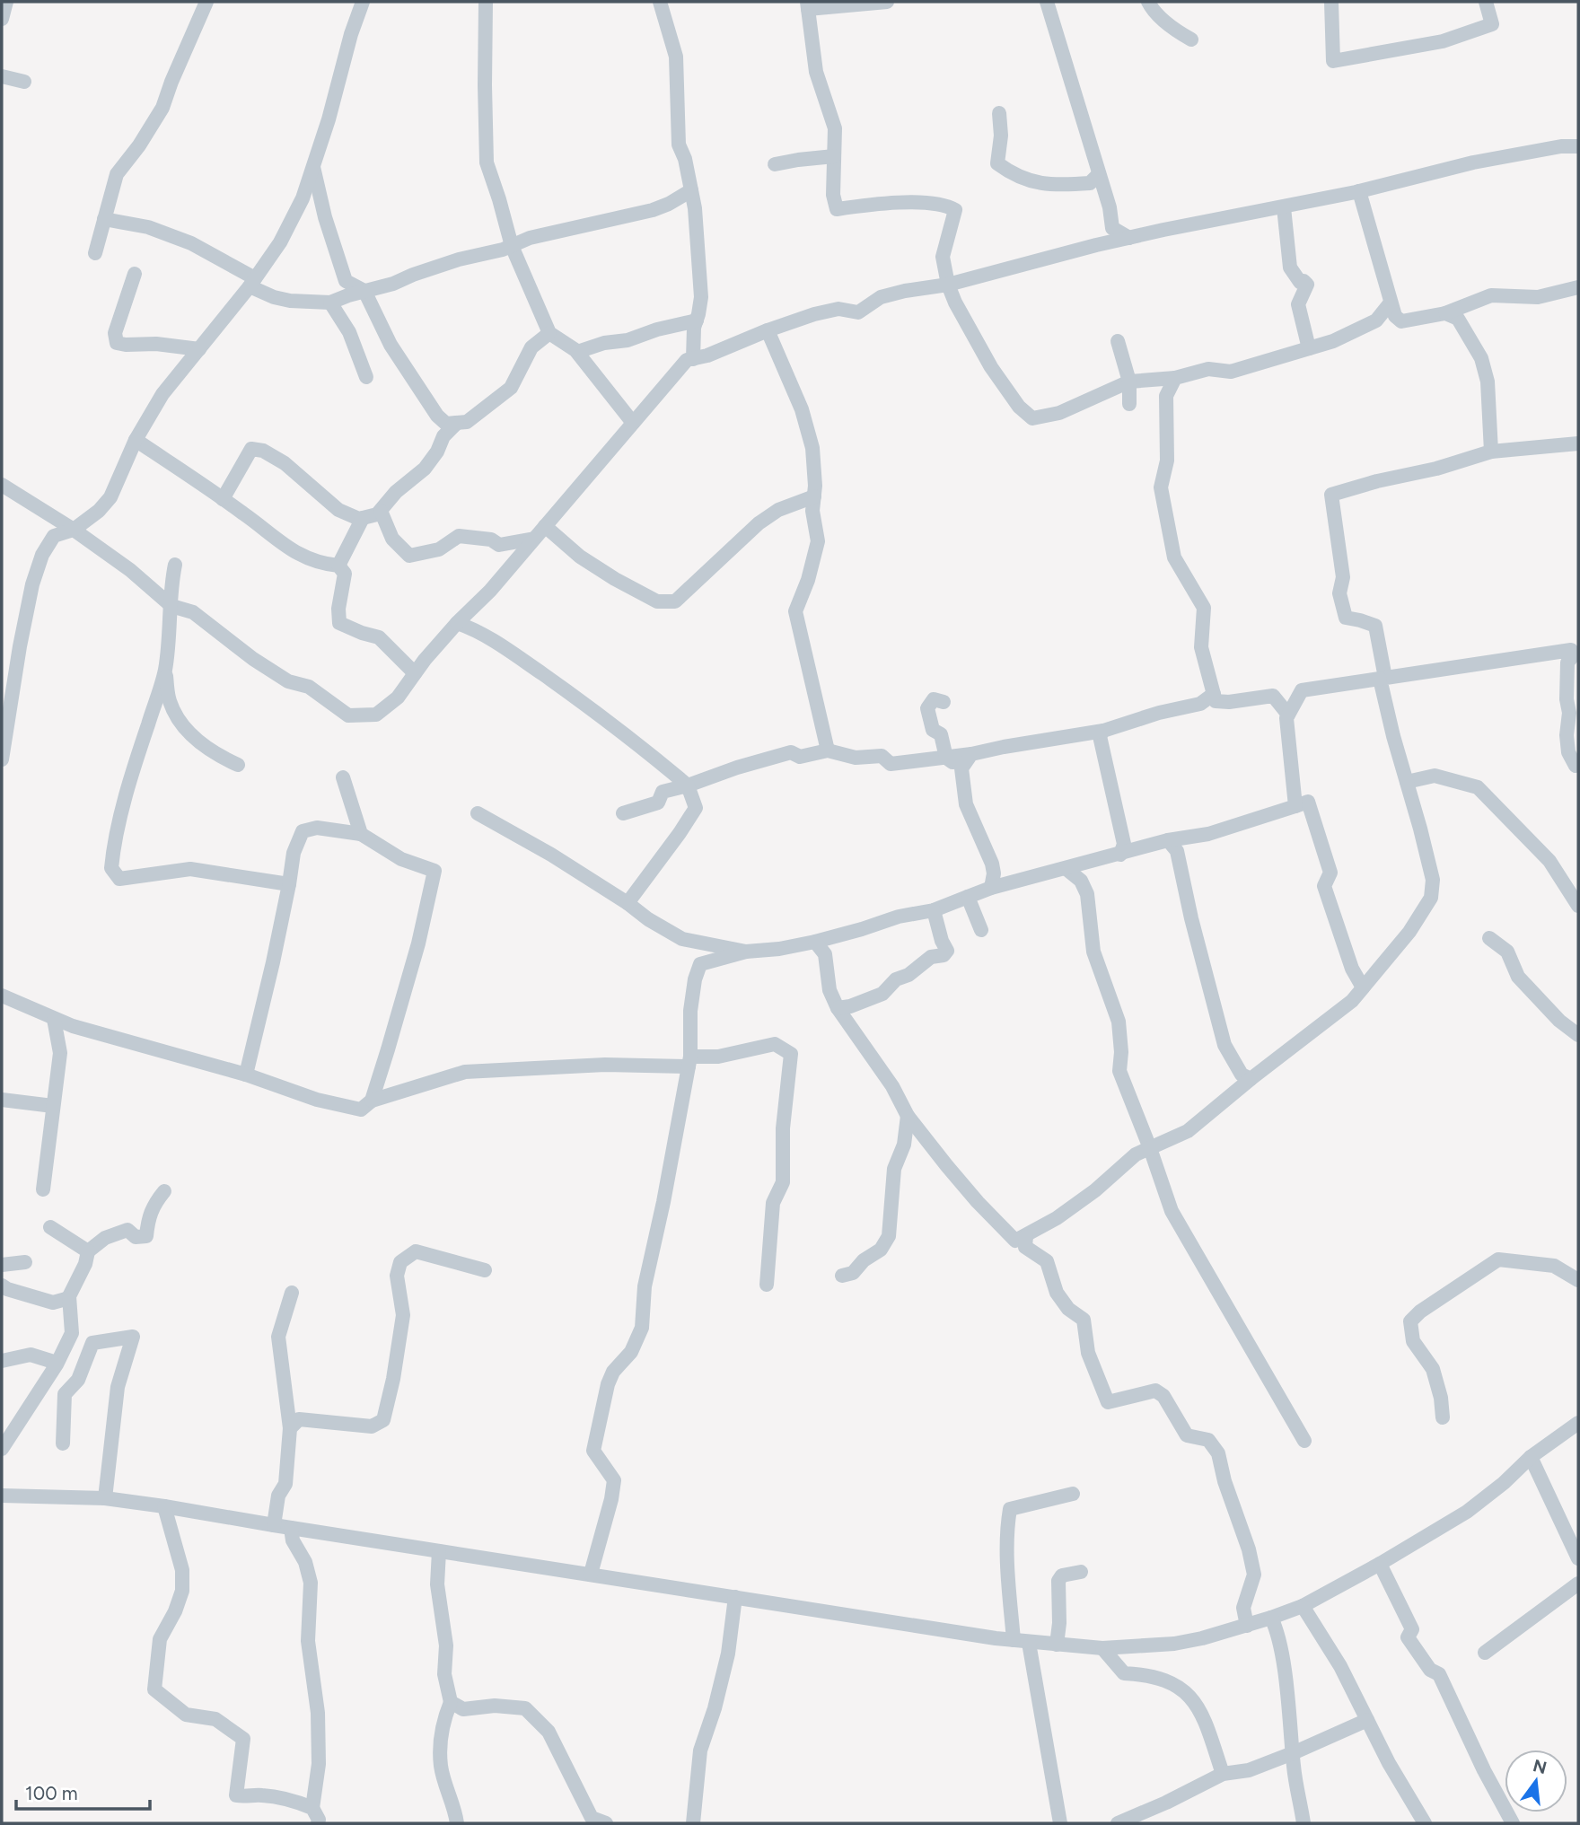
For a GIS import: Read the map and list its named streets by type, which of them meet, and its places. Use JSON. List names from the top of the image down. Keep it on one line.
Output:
{"scale_bar":"100 m","north":"top"}
